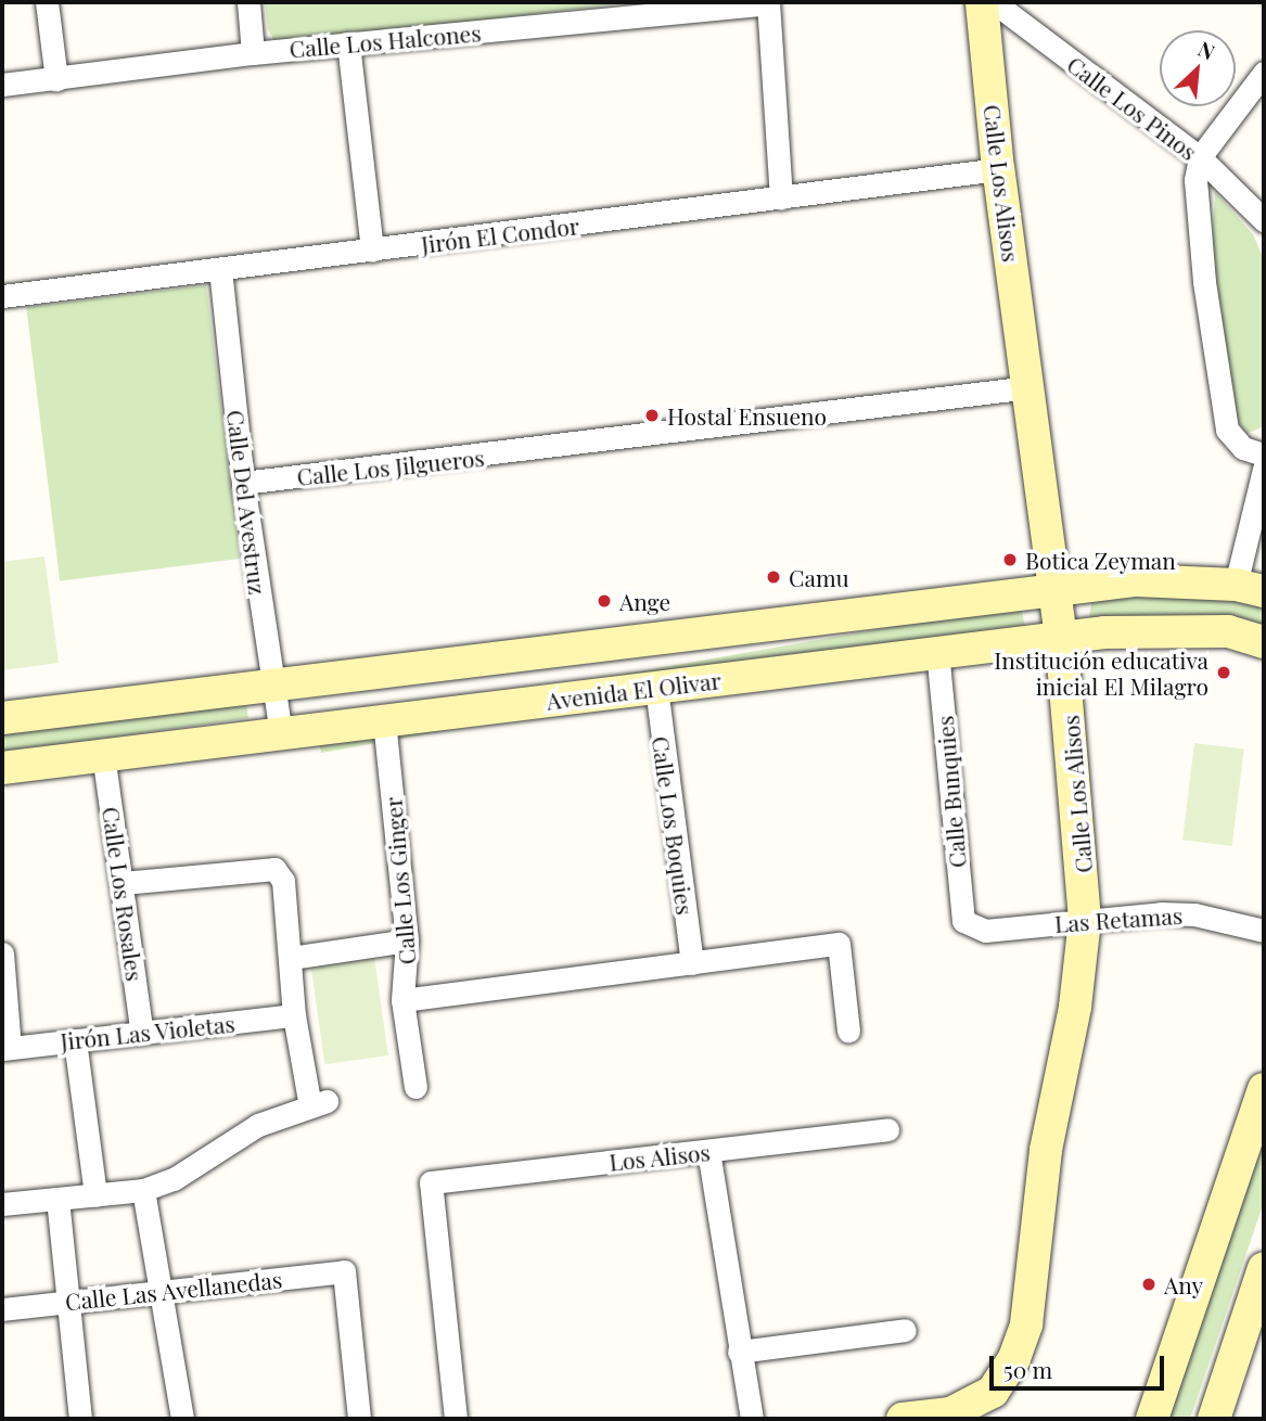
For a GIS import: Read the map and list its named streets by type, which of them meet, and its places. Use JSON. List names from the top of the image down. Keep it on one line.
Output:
{"streets":{"main road":["Calle Los Alisos","Avenida El Olivar"],"street":["Calle Los Halcones","Calle Los Pinos","Jirón El Condor","Calle Los Jilgueros","Calle Del Avestruz","Calle Bunquies","Calle Los Boquies","Calle Los Ginger","Calle Los Rosales","Las Retamas","Jirón Las Violetas","Los Alisos","Calle Las Avellanedas"]},"crossings":[["Calle Los Alisos","Jirón El Condor"],["Calle Los Alisos","Calle Los Jilgueros"],["Calle Los Alisos","Avenida El Olivar"],["Calle Los Alisos","Las Retamas"],["Jirón El Condor","Calle Del Avestruz"],["Calle Los Jilgueros","Calle Del Avestruz"],["Calle Del Avestruz","Avenida El Olivar"],["Avenida El Olivar","Calle Bunquies"],["Avenida El Olivar","Calle Los Boquies"],["Avenida El Olivar","Calle Los Ginger"],["Avenida El Olivar","Calle Los Rosales"],["Calle Bunquies","Las Retamas"],["Calle Los Rosales","Jirón Las Violetas"]],"places":["Hostal Ensueno","Botica Zeyman","Camu","Ange","Institución educativa inicial El Milagro","Any"],"scale_bar":"50 m","north":"top right"}
